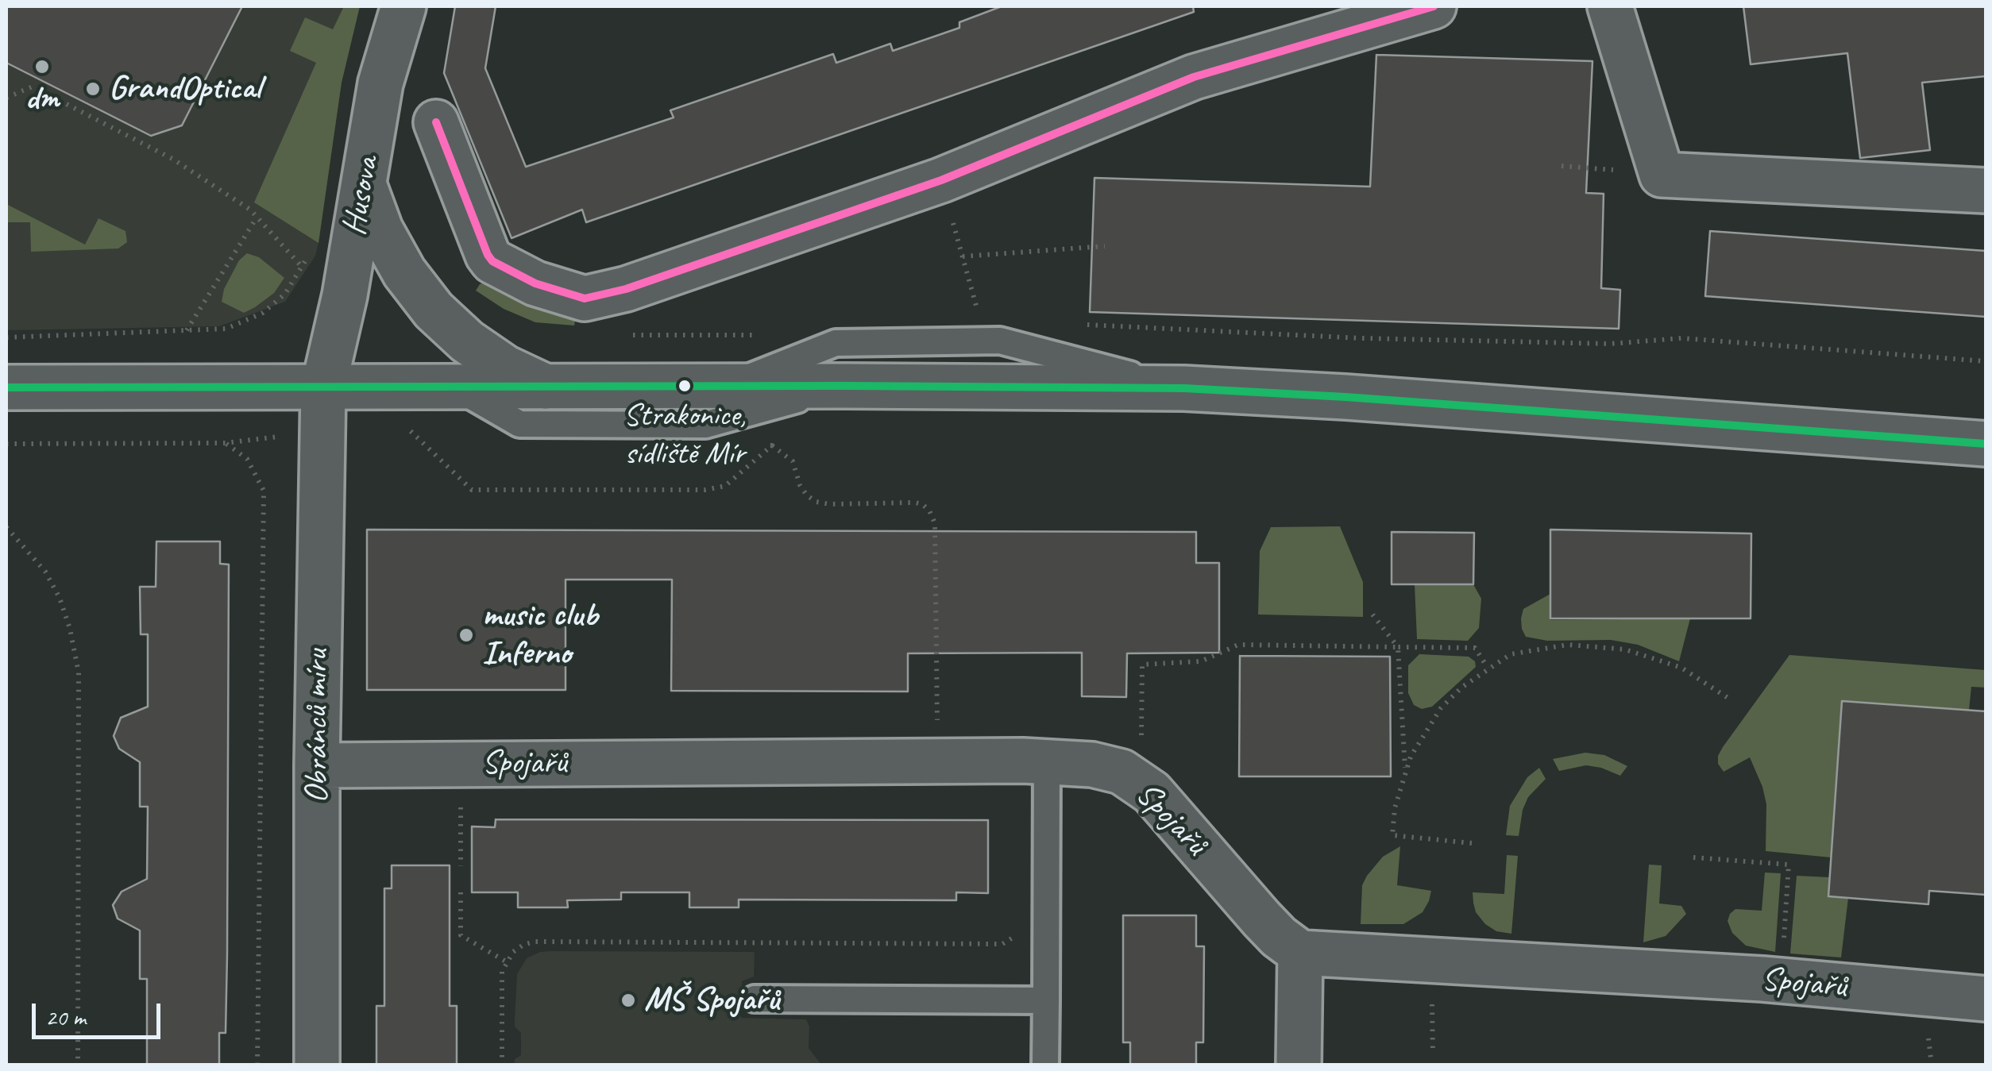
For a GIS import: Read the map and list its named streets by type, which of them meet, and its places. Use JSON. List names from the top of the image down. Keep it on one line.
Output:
{"streets":{"street":["Husova","Obránců míru","Spojařů"]},"crossings":[["Husova","Obránců míru"],["Obránců míru","Spojařů"]],"places":["dm","GrandOptical","Strakonice, sídliště Mír","music club Inferno","MŠ Spojařů"],"scale_bar":"20 m"}
